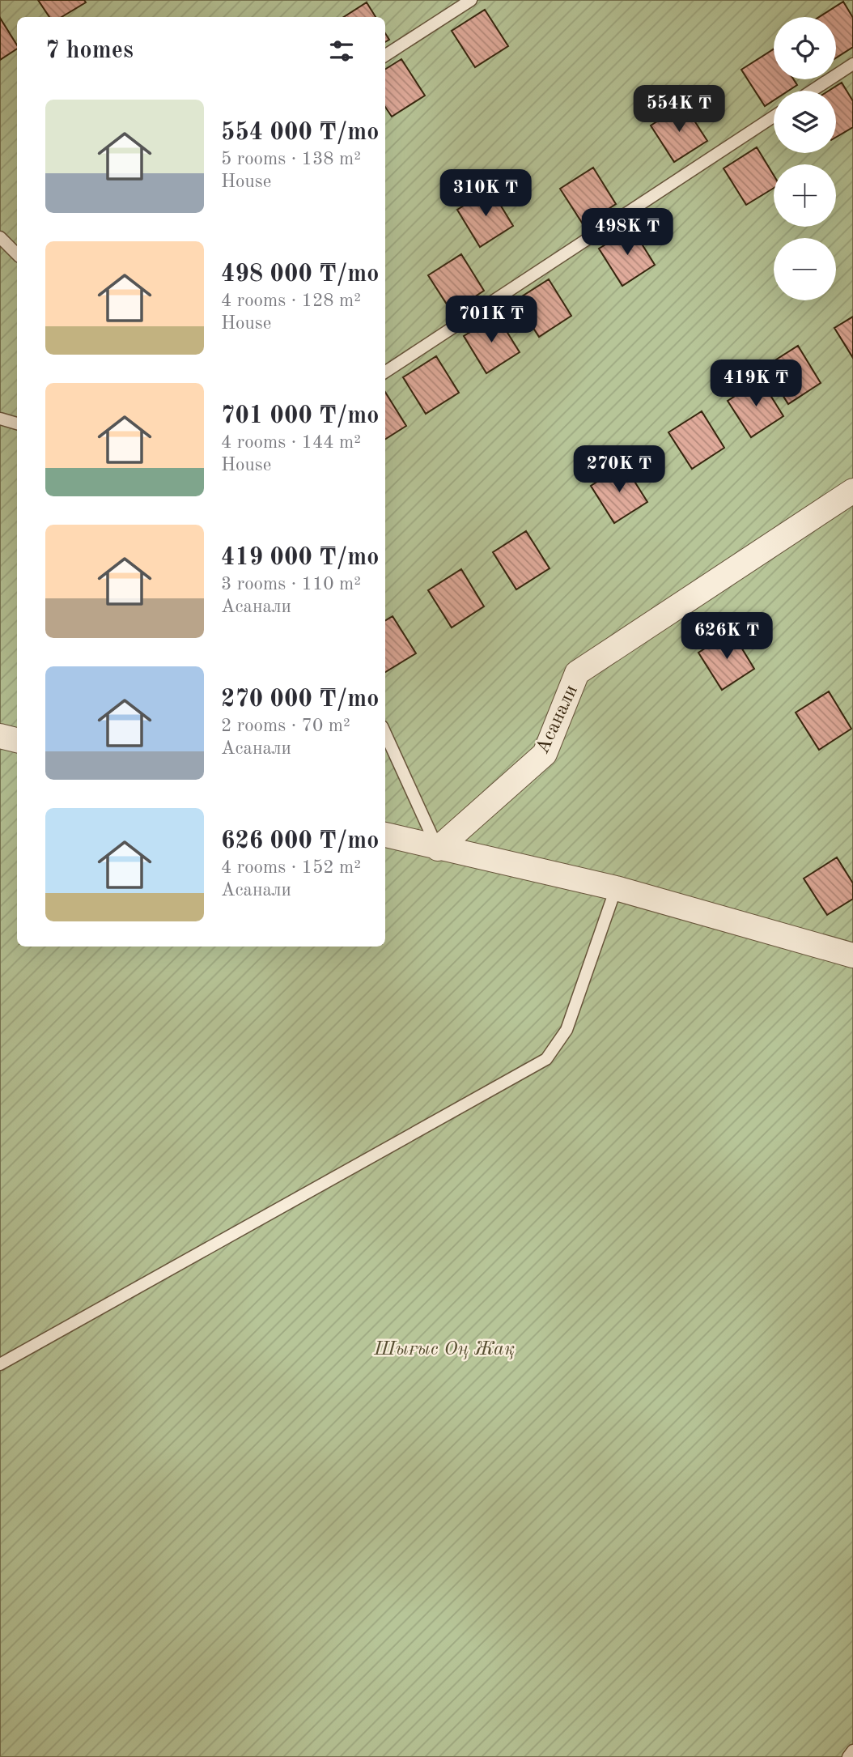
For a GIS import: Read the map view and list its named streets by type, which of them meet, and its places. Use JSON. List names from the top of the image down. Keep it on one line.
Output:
{"streets":{"street":["Асанали"]},"parks":["Шығыс Оң Жақ"],"page":{"map_buttons":["+","−"],"heading":"7 homes","price":["554K ₸","310K ₸","498K ₸","701K ₸","419K ₸","270K ₸","626K ₸"],"list":[{"name":"554 000 ₸/mo","note":"5 rooms · 138 m² · House"},{"name":"498 000 ₸/mo","note":"4 rooms · 128 m² · House"},{"name":"701 000 ₸/mo","note":"4 rooms · 144 m² · House"},{"name":"419 000 ₸/mo","note":"3 rooms · 110 m² · Асанали"},{"name":"270 000 ₸/mo","note":"2 rooms · 70 m² · Асанали"},{"name":"626 000 ₸/mo","note":"4 rooms · 152 m² · Асанали"}]}}
